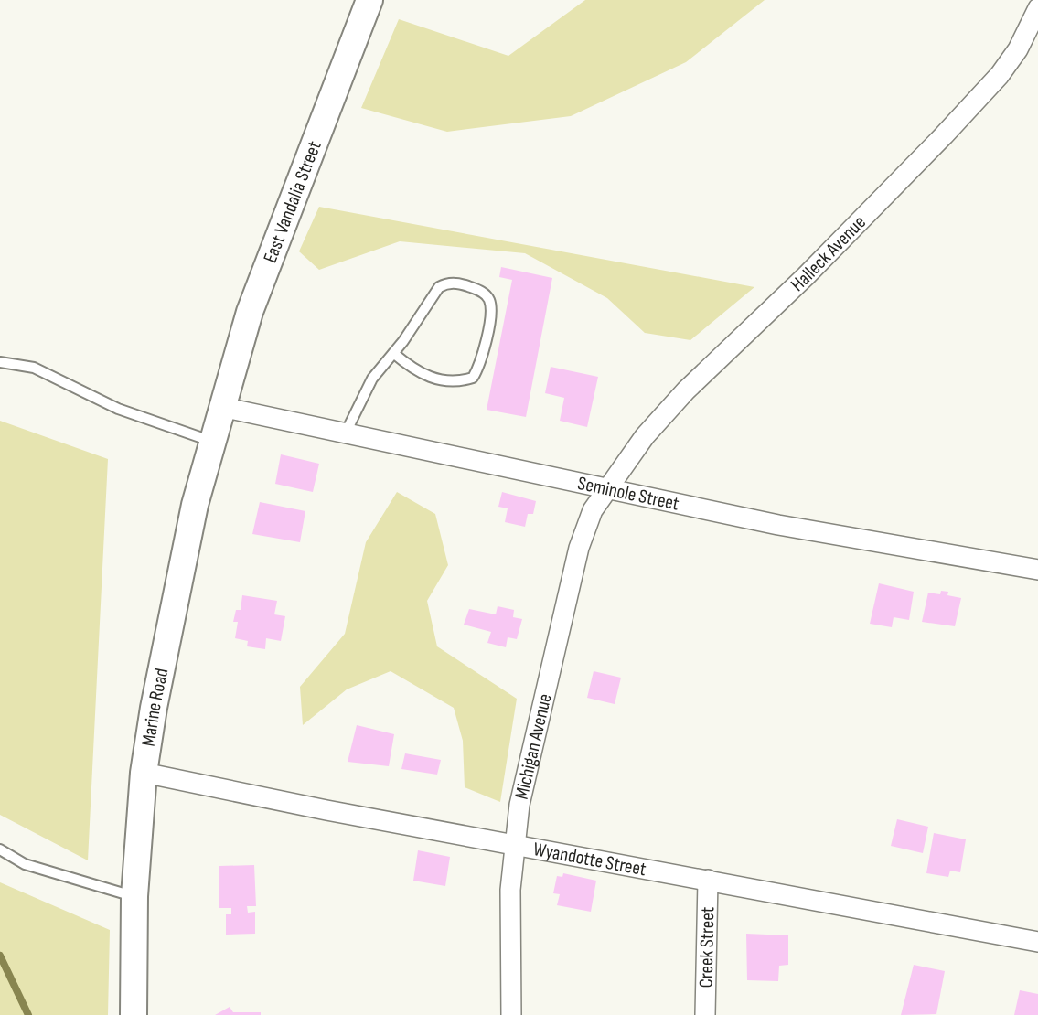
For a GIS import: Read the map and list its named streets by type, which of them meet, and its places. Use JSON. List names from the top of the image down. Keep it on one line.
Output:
{"streets":{"main road":["East Vandalia Street","Marine Road"],"street":["Halleck Avenue","Seminole Street","Michigan Avenue","Wyandotte Street","Creek Street"]},"crossings":[["East Vandalia Street","Seminole Street"],["East Vandalia Street","Marine Road"],["Halleck Avenue","Seminole Street"],["Halleck Avenue","Michigan Avenue"],["Seminole Street","Marine Road"],["Seminole Street","Michigan Avenue"],["Marine Road","Wyandotte Street"],["Michigan Avenue","Wyandotte Street"],["Wyandotte Street","Creek Street"]]}
